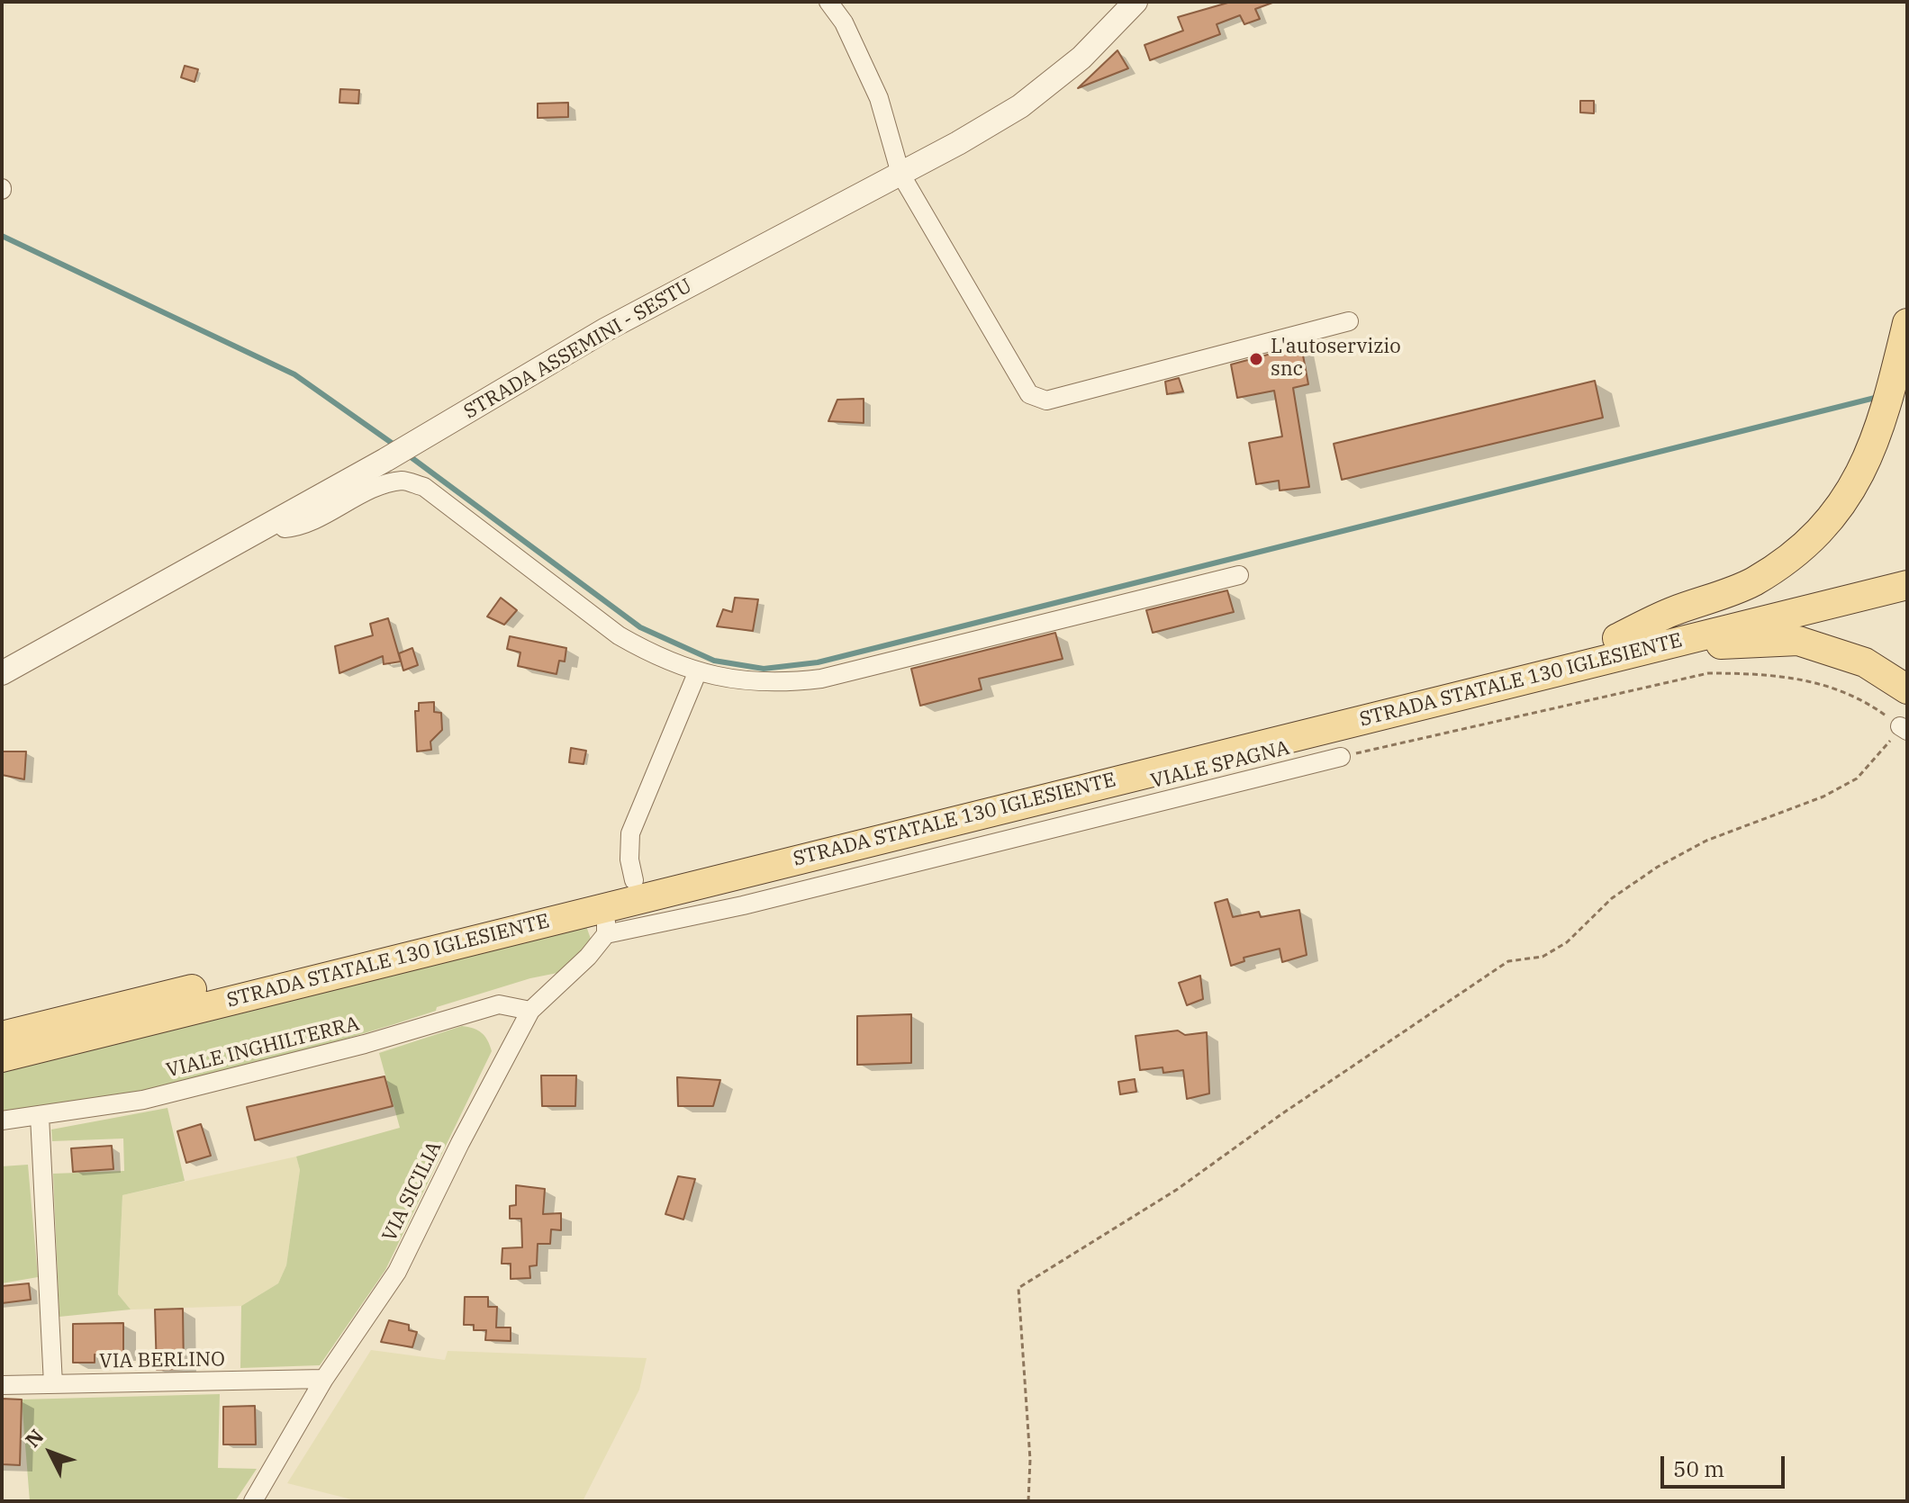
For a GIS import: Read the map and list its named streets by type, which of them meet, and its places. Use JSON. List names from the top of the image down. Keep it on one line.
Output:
{"streets":{"main road":["STRADA STATALE 130 IGLESIENTE"],"street":["STRADA ASSEMINI - SESTU","VIALE SPAGNA","VIALE INGHILTERRA","VIA SICILIA","VIA BERLINO"]},"crossings":[["STRADA STATALE 130 IGLESIENTE","VIALE SPAGNA"],["STRADA STATALE 130 IGLESIENTE","VIA SICILIA"],["VIALE SPAGNA","VIA SICILIA"],["VIALE INGHILTERRA","VIA SICILIA"],["VIA SICILIA","VIA BERLINO"]],"places":["L'autoservizio snc"],"scale_bar":"50 m","north":"top left"}
